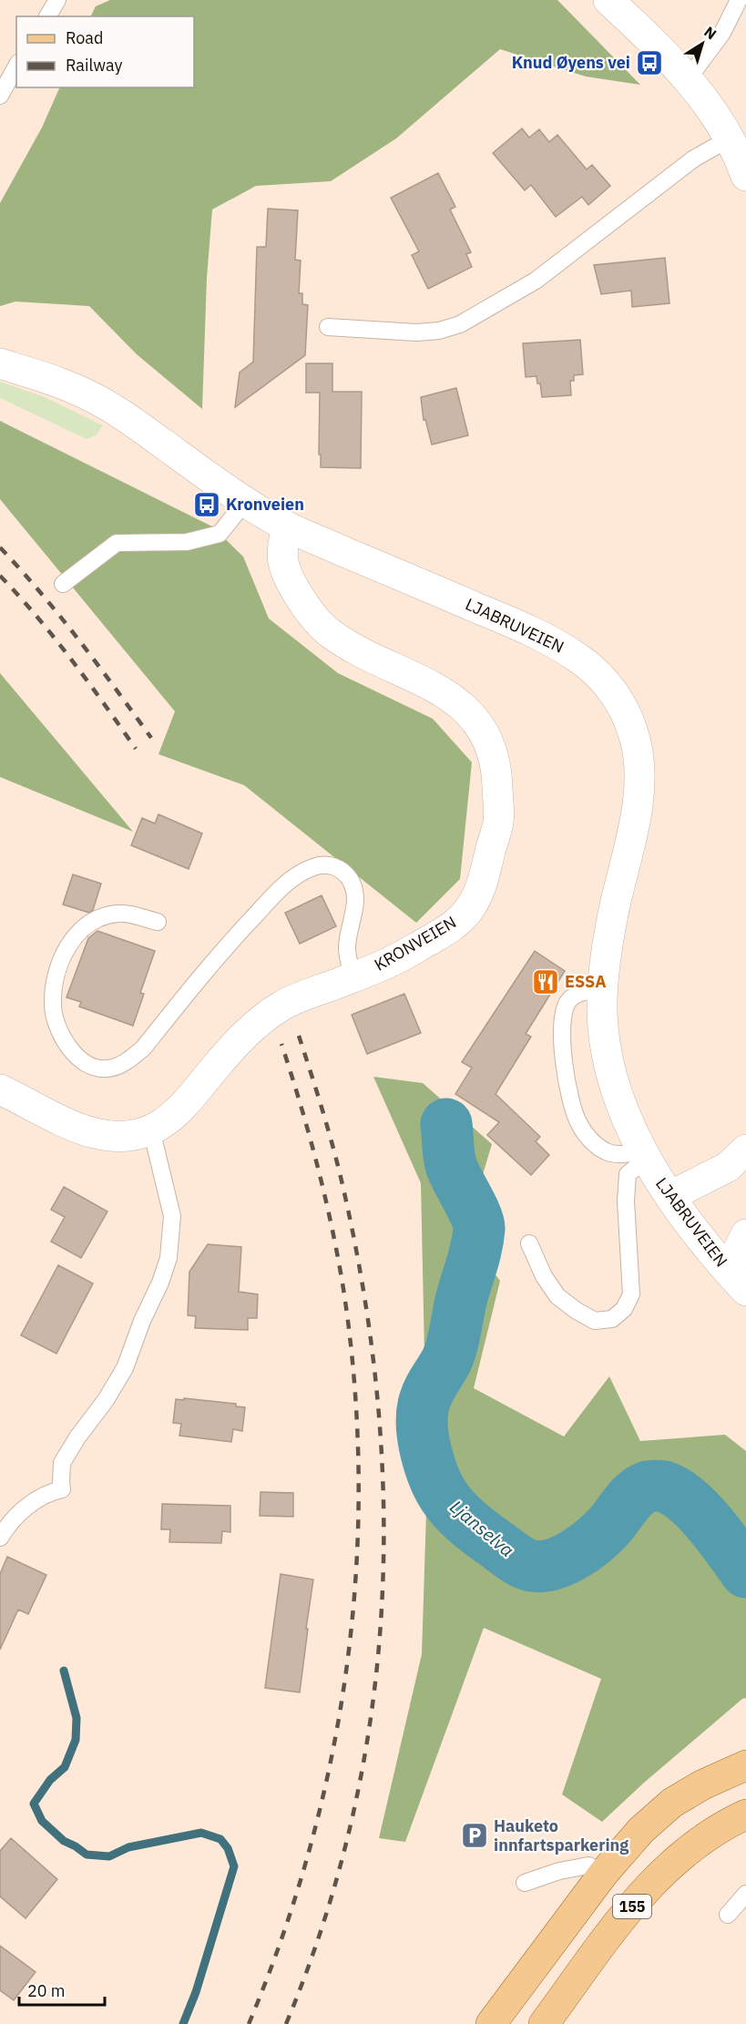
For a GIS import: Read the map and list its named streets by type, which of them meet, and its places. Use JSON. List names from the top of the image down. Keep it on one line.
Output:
{"streets":{"main road":["155"],"street":["LJABRUVEIEN","KRONVEIEN"]},"crossings":[["LJABRUVEIEN","KRONVEIEN"]],"water":["Ljanselva"],"places":{"bus stop":["Knud Øyens vei","Kronveien"],"restaurant":["ESSA"],"parking":["Hauketo innfartsparkering"]},"legend":["Road","Railway"],"scale_bar":"20 m","north":"top right"}
